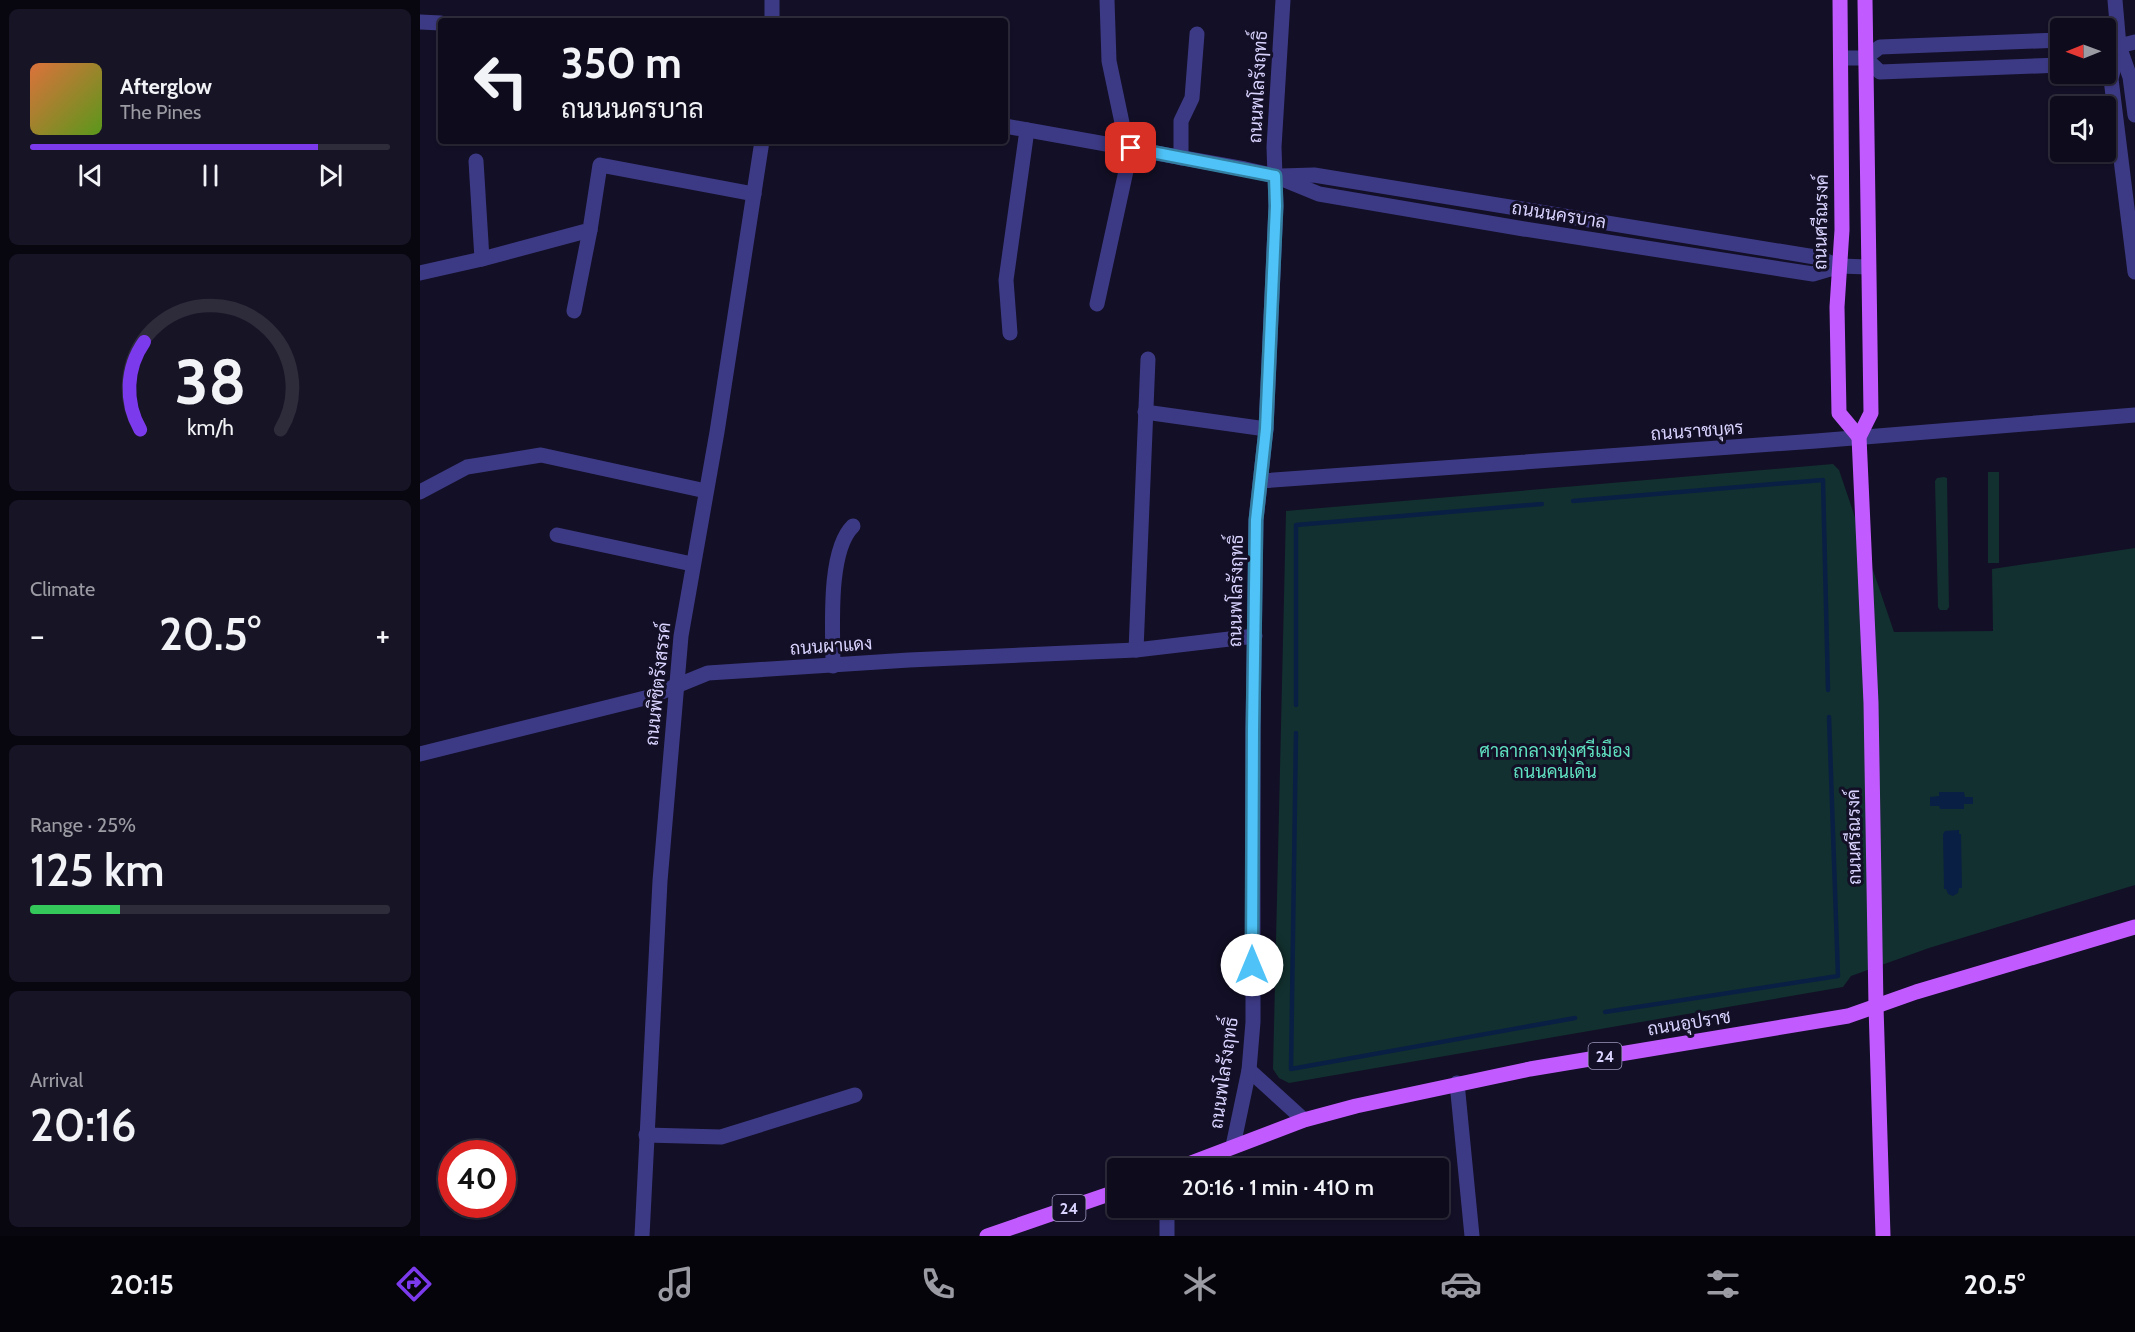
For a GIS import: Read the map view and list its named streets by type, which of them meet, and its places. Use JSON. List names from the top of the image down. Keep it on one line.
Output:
{"streets":{"main road":["ถนนศรีณรงค์","ถนนอุปราช","24"],"street":["ถนนพโลรังฤทธิ์","ถนนนครบาล","ถนนราชบุตร","ถนนผาแดง","ถนนพิชิตรังสรรค์"]},"crossings":[["ถนนพโลรังฤทธิ์","ถนนนครบาล"],["ถนนพโลรังฤทธิ์","ถนนราชบุตร"],["ถนนพโลรังฤทธิ์","ถนนผาแดง"],["ถนนพโลรังฤทธิ์","ถนนอุปราช"],["ถนนนครบาล","ถนนศรีณรงค์"],["ถนนศรีณรงค์","ถนนราชบุตร"],["ถนนศรีณรงค์","ถนนอุปราช"],["ถนนผาแดง","ถนนพิชิตรังสรรค์"]],"parks":["ศาลากลางทุ่งศรีเมือง ถนนคนเดิน"],"north":"left","page":{"turn":["350 m","ถนนนครบาล"],"song":["Afterglow","The Pines"],"tile":["Climate",["Range · 25%","125 km"],["Arrival","20:16"]],"heat":["−","20.5°","+"],"limit":"40","trip":"20:16 · 1 min · 410 m","tabs":["20:15","20.5°"],"gauge":["38","km/h"]}}
